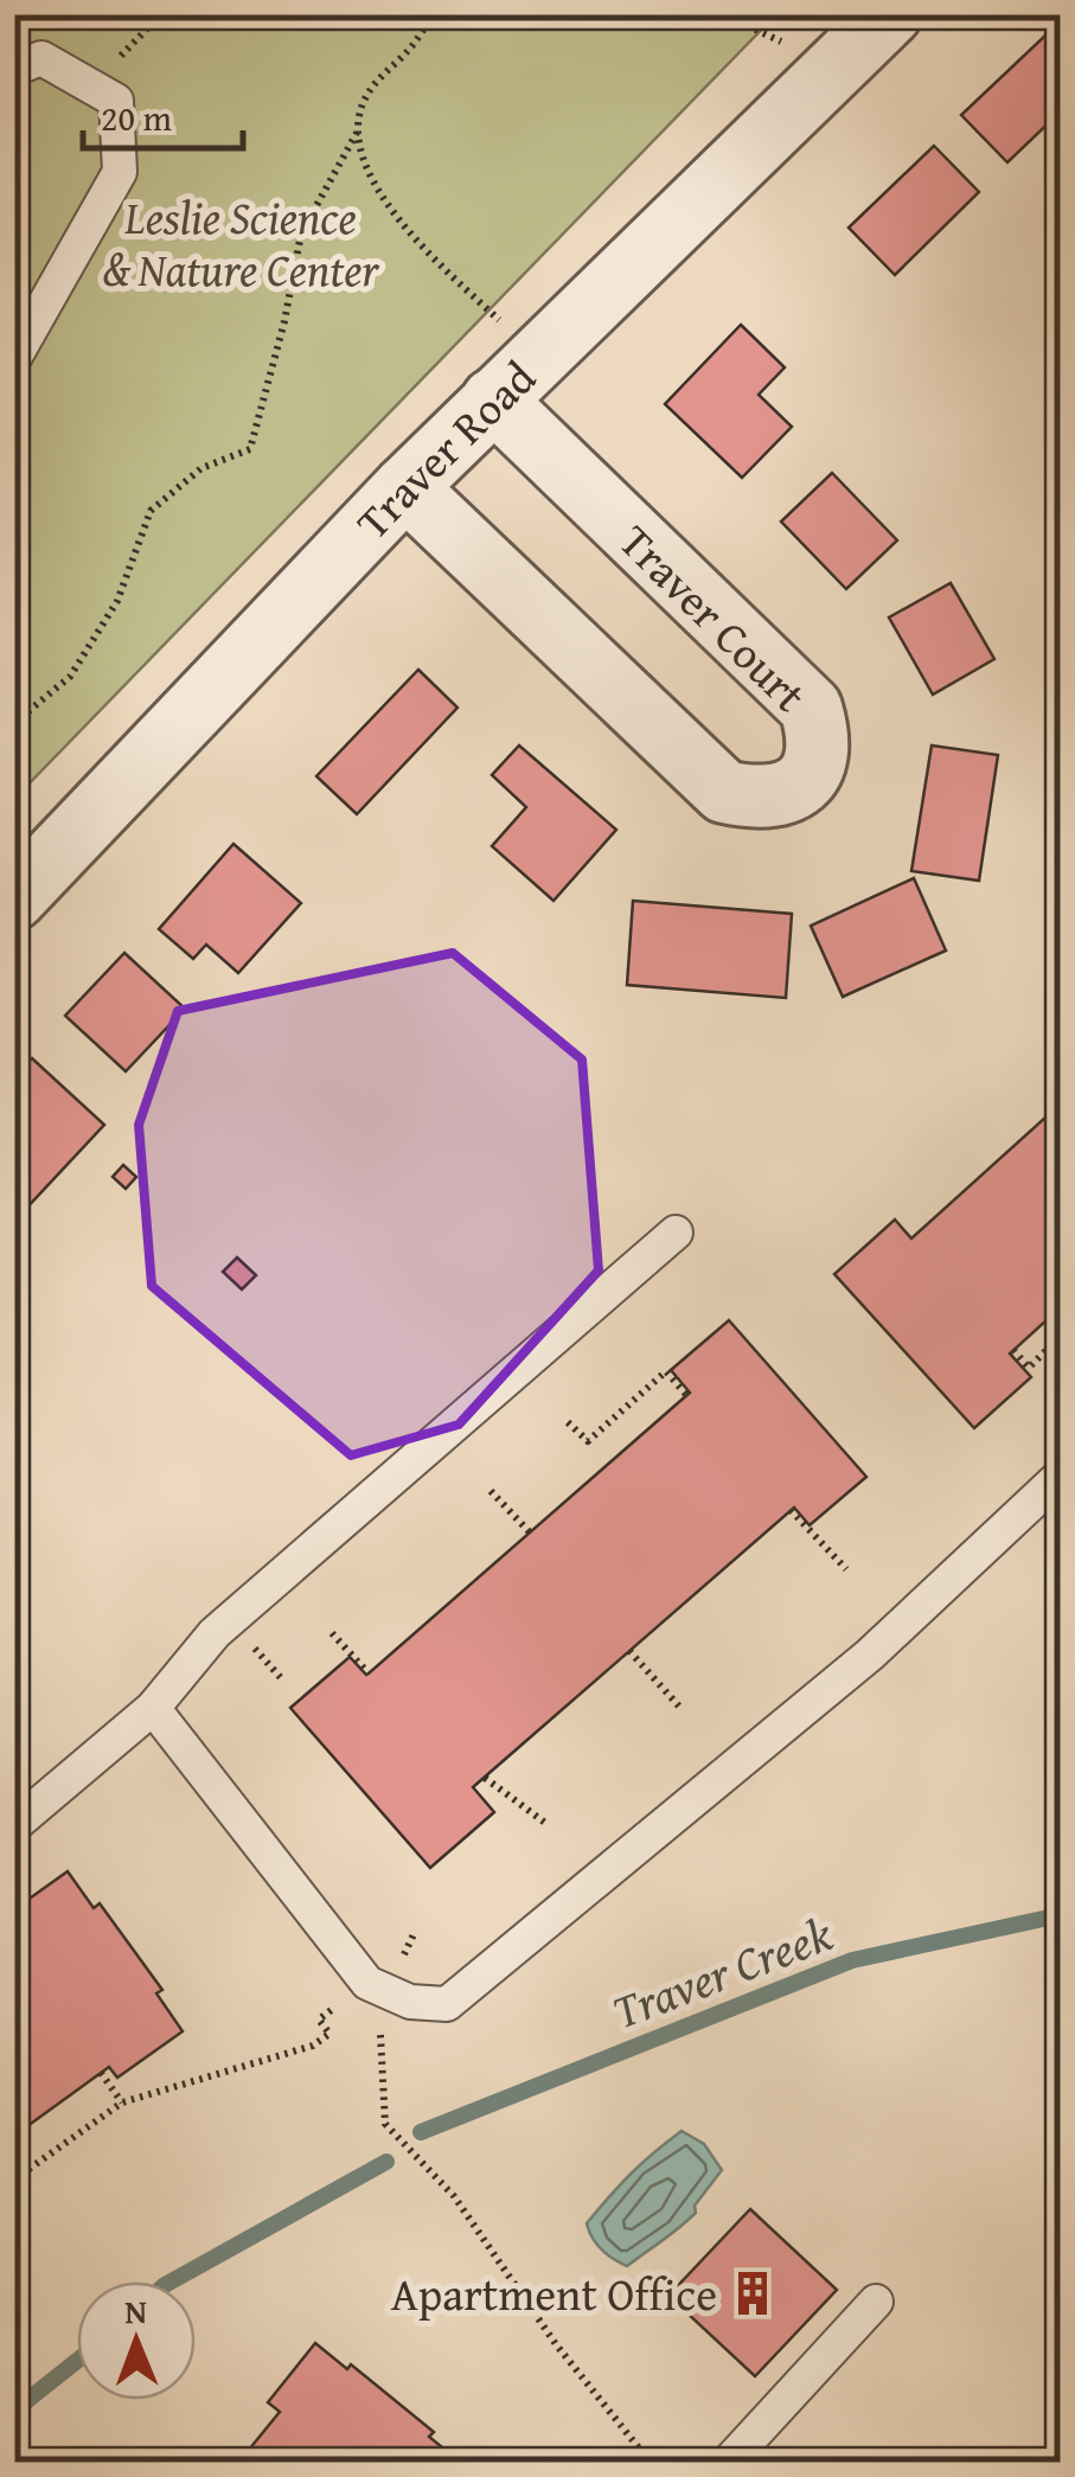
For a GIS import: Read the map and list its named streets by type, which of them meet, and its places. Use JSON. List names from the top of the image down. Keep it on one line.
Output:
{"streets":{"street":["Traver Road","Traver Court"]},"crossings":[["Traver Road","Traver Court"]],"water":["Traver Creek"],"parks":["Leslie Science & Nature Center"],"places":{"building":["Apartment Office"]},"scale_bar":"20 m","north":"top"}
